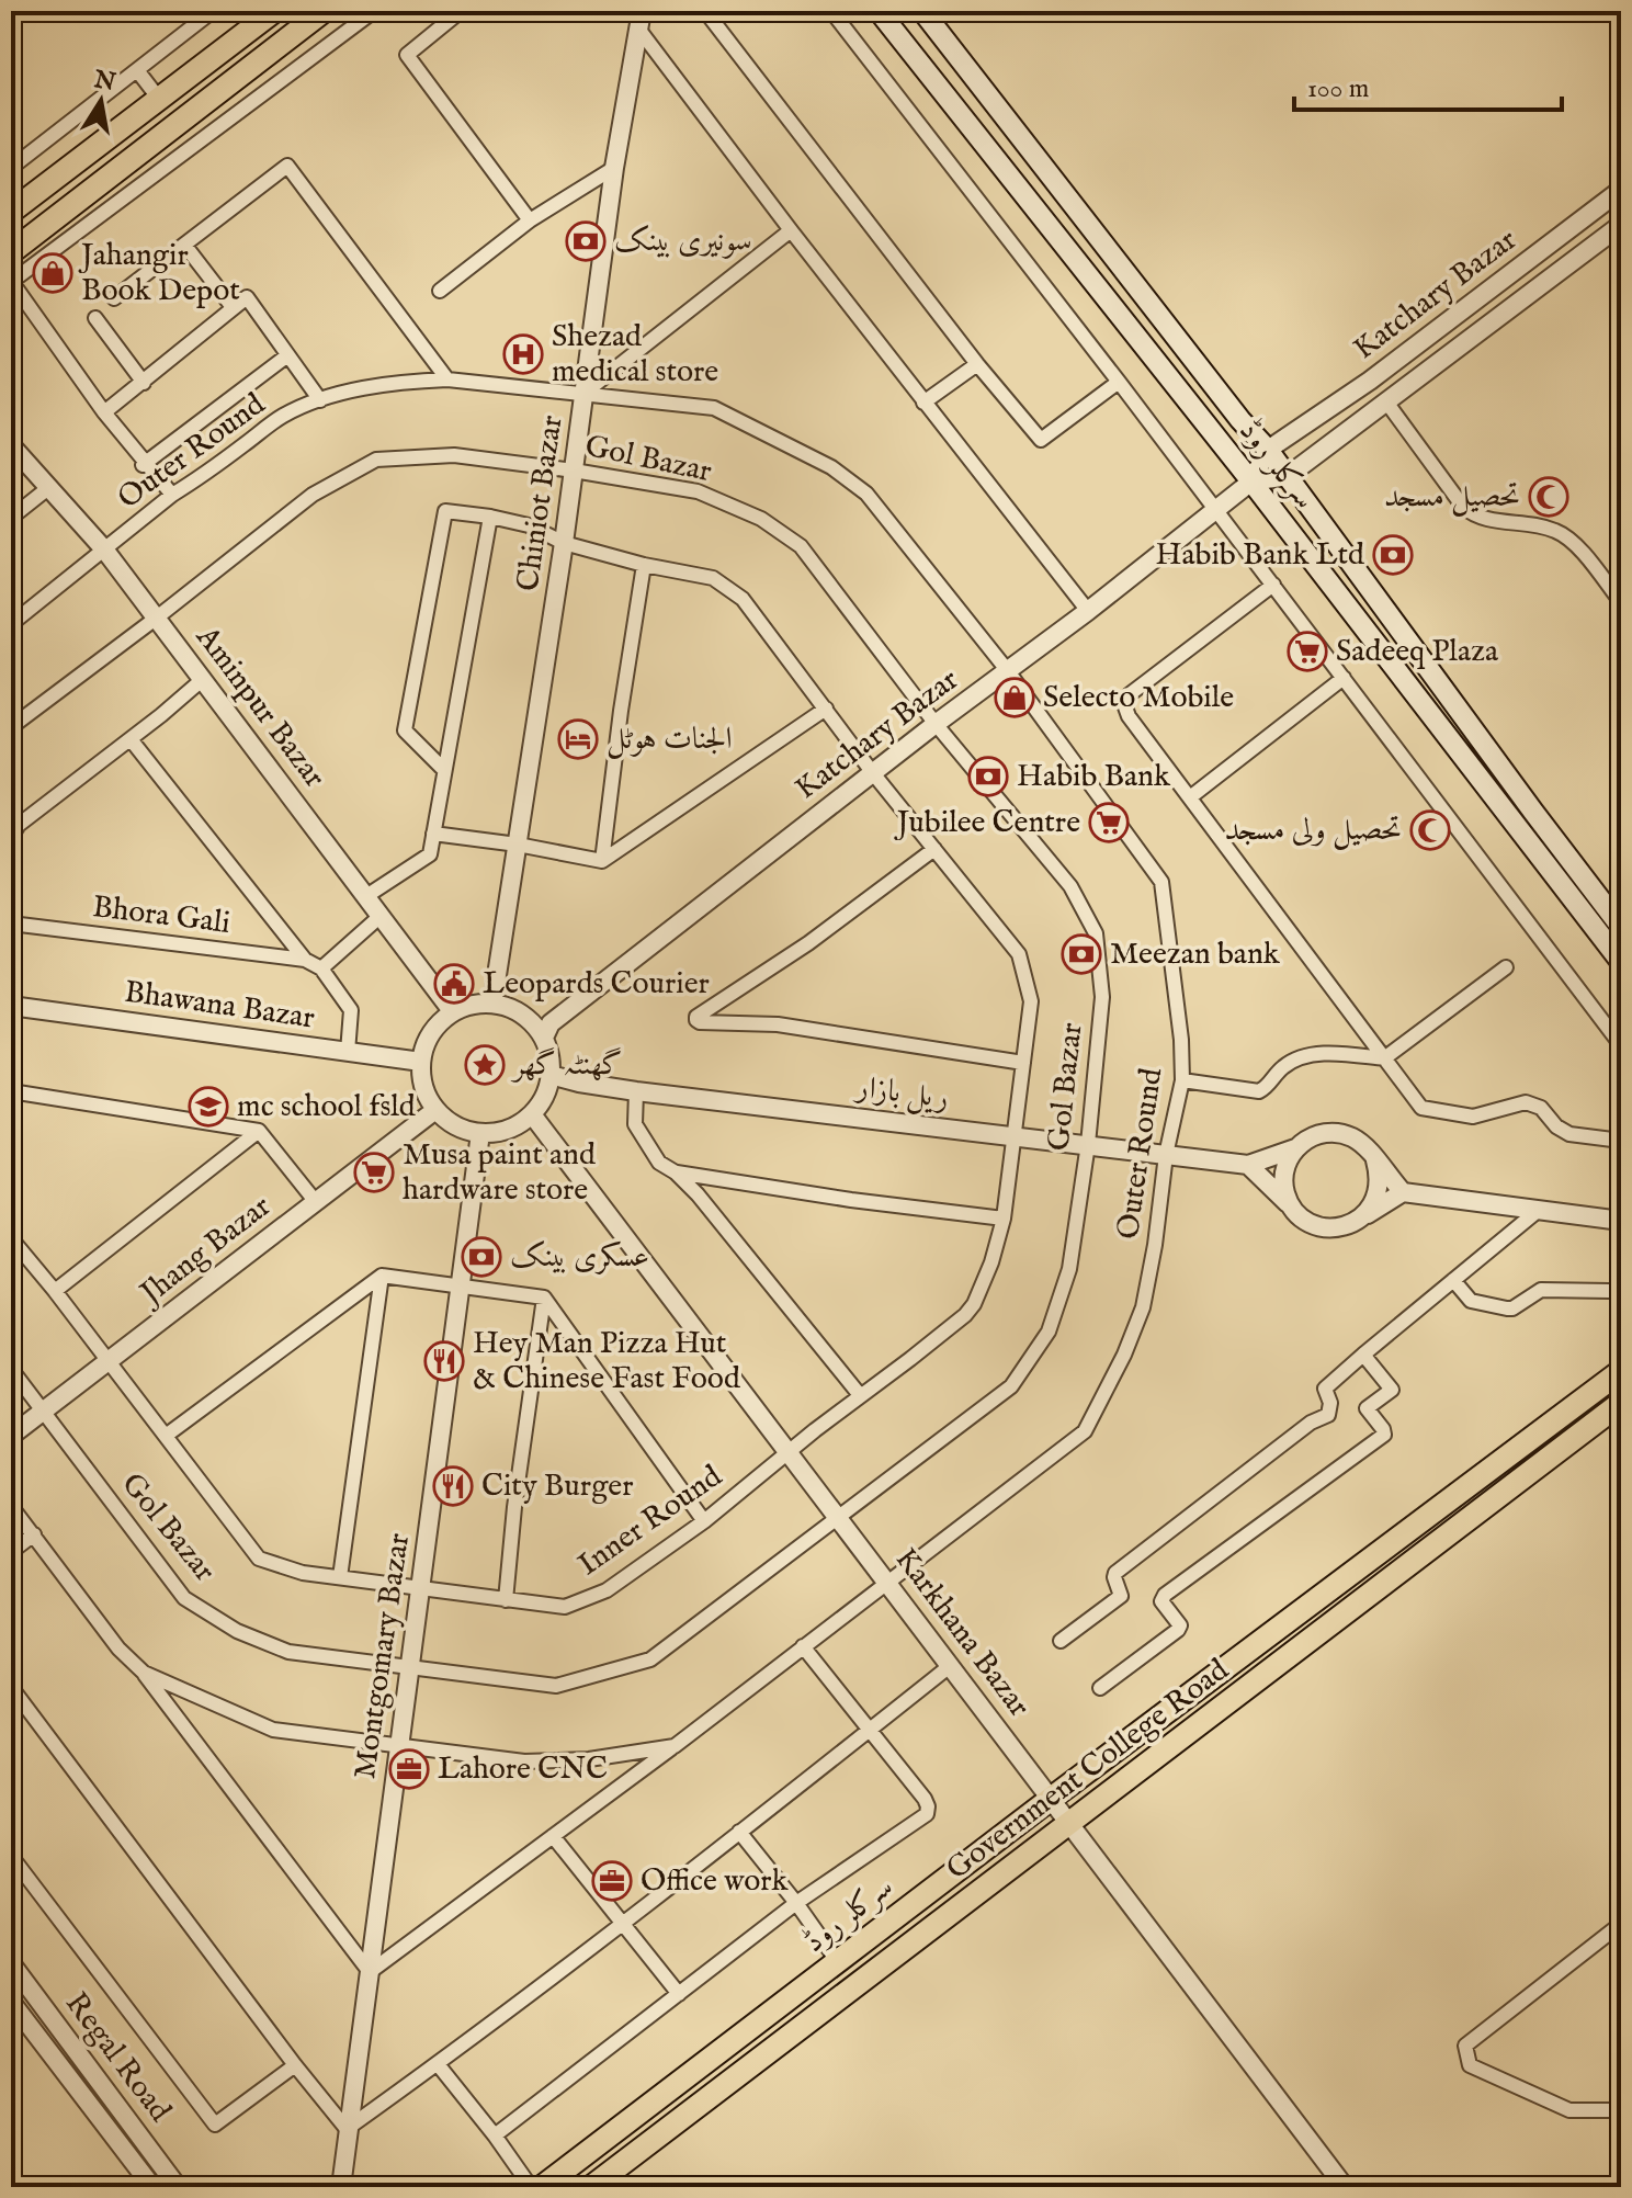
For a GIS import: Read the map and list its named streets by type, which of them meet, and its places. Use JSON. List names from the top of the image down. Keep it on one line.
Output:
{"streets":{"main road":["سرکلر روڈ","Government College Road"],"street":["Katchary Bazar","Outer Round","Gol Bazar","Chiniot Bazar","Aminpur Bazar","Bhora Gali","Bhawana Bazar","ریل بازار","Jhang Bazar","Inner Round","Karkhana Bazar","Montgomary Bazar","Regal Road"]},"crossings":[["Katchary Bazar","Outer Round"],["Katchary Bazar","Gol Bazar"],["Katchary Bazar","سرکلر روڈ"],["Katchary Bazar","Chiniot Bazar"],["Katchary Bazar","Aminpur Bazar"],["Katchary Bazar","Bhawana Bazar"],["Katchary Bazar","ریل بازار"],["Katchary Bazar","Jhang Bazar"],["Katchary Bazar","Inner Round"],["Katchary Bazar","Karkhana Bazar"],["Katchary Bazar","Montgomary Bazar"],["Outer Round","Chiniot Bazar"],["Outer Round","Aminpur Bazar"],["Outer Round","ریل بازار"],["Outer Round","Karkhana Bazar"],["Outer Round","Montgomary Bazar"],["Gol Bazar","Chiniot Bazar"],["Gol Bazar","Aminpur Bazar"],["Gol Bazar","ریل بازار"],["Gol Bazar","Jhang Bazar"],["Gol Bazar","Karkhana Bazar"],["Gol Bazar","Montgomary Bazar"],["سرکلر روڈ","Karkhana Bazar"],["Chiniot Bazar","Aminpur Bazar"],["Chiniot Bazar","Bhawana Bazar"],["Chiniot Bazar","ریل بازار"],["Chiniot Bazar","Jhang Bazar"],["Chiniot Bazar","Inner Round"],["Chiniot Bazar","Karkhana Bazar"],["Chiniot Bazar","Montgomary Bazar"],["Aminpur Bazar","Bhawana Bazar"],["Aminpur Bazar","ریل بازار"],["Aminpur Bazar","Jhang Bazar"],["Aminpur Bazar","Karkhana Bazar"],["Aminpur Bazar","Montgomary Bazar"],["Bhawana Bazar","ریل بازار"],["Bhawana Bazar","Jhang Bazar"],["Bhawana Bazar","Karkhana Bazar"],["Bhawana Bazar","Montgomary Bazar"],["ریل بازار","Jhang Bazar"],["ریل بازار","Inner Round"],["ریل بازار","Karkhana Bazar"],["ریل بازار","Montgomary Bazar"],["Jhang Bazar","Inner Round"],["Jhang Bazar","Karkhana Bazar"],["Jhang Bazar","Montgomary Bazar"],["Inner Round","Karkhana Bazar"],["Inner Round","Montgomary Bazar"],["Karkhana Bazar","Montgomary Bazar"],["Karkhana Bazar","Government College Road"]],"places":{"bank":["سونیری بینک","Habib Bank Ltd","Habib Bank","Meezan bank","عسکری بینک"],"shop":["Jahangir Book Depot","Selecto Mobile"],"hospital":["Shezad medical store"],"mosque":["تحصیل مسجد","تحصیل ولی مسجد"],"supermarket":["Sadeeq Plaza","Jubilee Centre","Musa paint and hardware store"],"hotel":["الجنات ہوٹل"],"public building":["Leopards Courier"],"place":["گھنٹہ گھر"],"school or university":["mc school fsld"],"restaurant":["Hey Man Pizza Hut & Chinese Fast Food","City Burger"],"office":["Lahore CNC","Office work"]},"scale_bar":"100 m","north":"top"}
